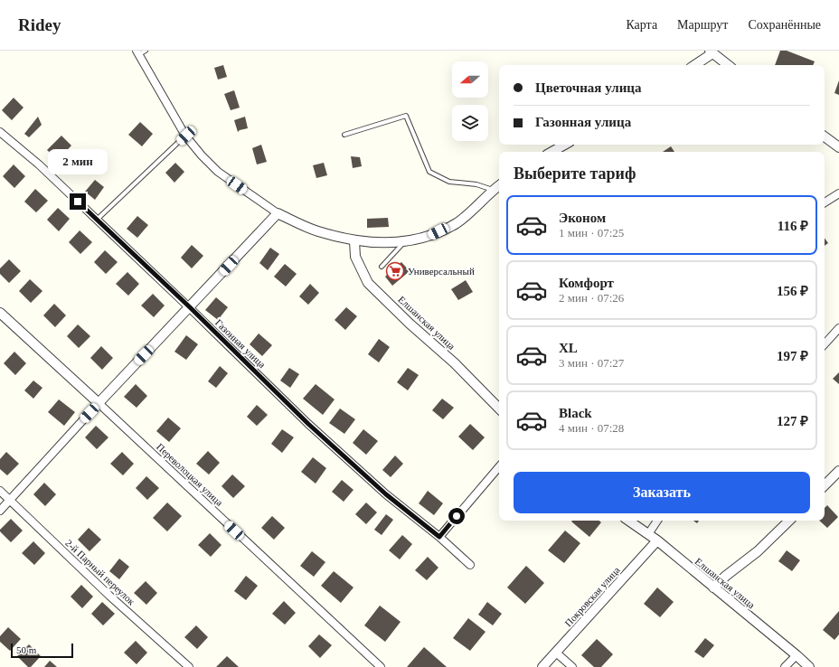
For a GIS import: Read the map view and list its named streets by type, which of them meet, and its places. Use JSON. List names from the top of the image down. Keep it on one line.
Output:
{"streets":{"street":["Елшанская улица","Газонная улица","Переволоцкая улица","2-й Парный переулок","Покровская улица"]},"crossings":[["Елшанская улица","Покровская улица"]],"places":{"supermarket":["Универсальный"]},"scale_bar":"50 m","north":"left","page":{"header":"Ridey","nav":["Карта","Маршрут","Сохранённые"],"banner":["Цветочная улица","Газонная улица"],"bubble":"2 мин","heading":"Выберите тариф","list":[{"name":"Эконом","note":"1 мин · 07:25","value":"116 ₽"},{"name":"Комфорт","note":"2 мин · 07:26","value":"156 ₽"},{"name":"XL","note":"3 мин · 07:27","value":"197 ₽"},{"name":"Black","note":"4 мин · 07:28","value":"127 ₽"}],"buttons":"Заказать","scale":"50 m"}}
